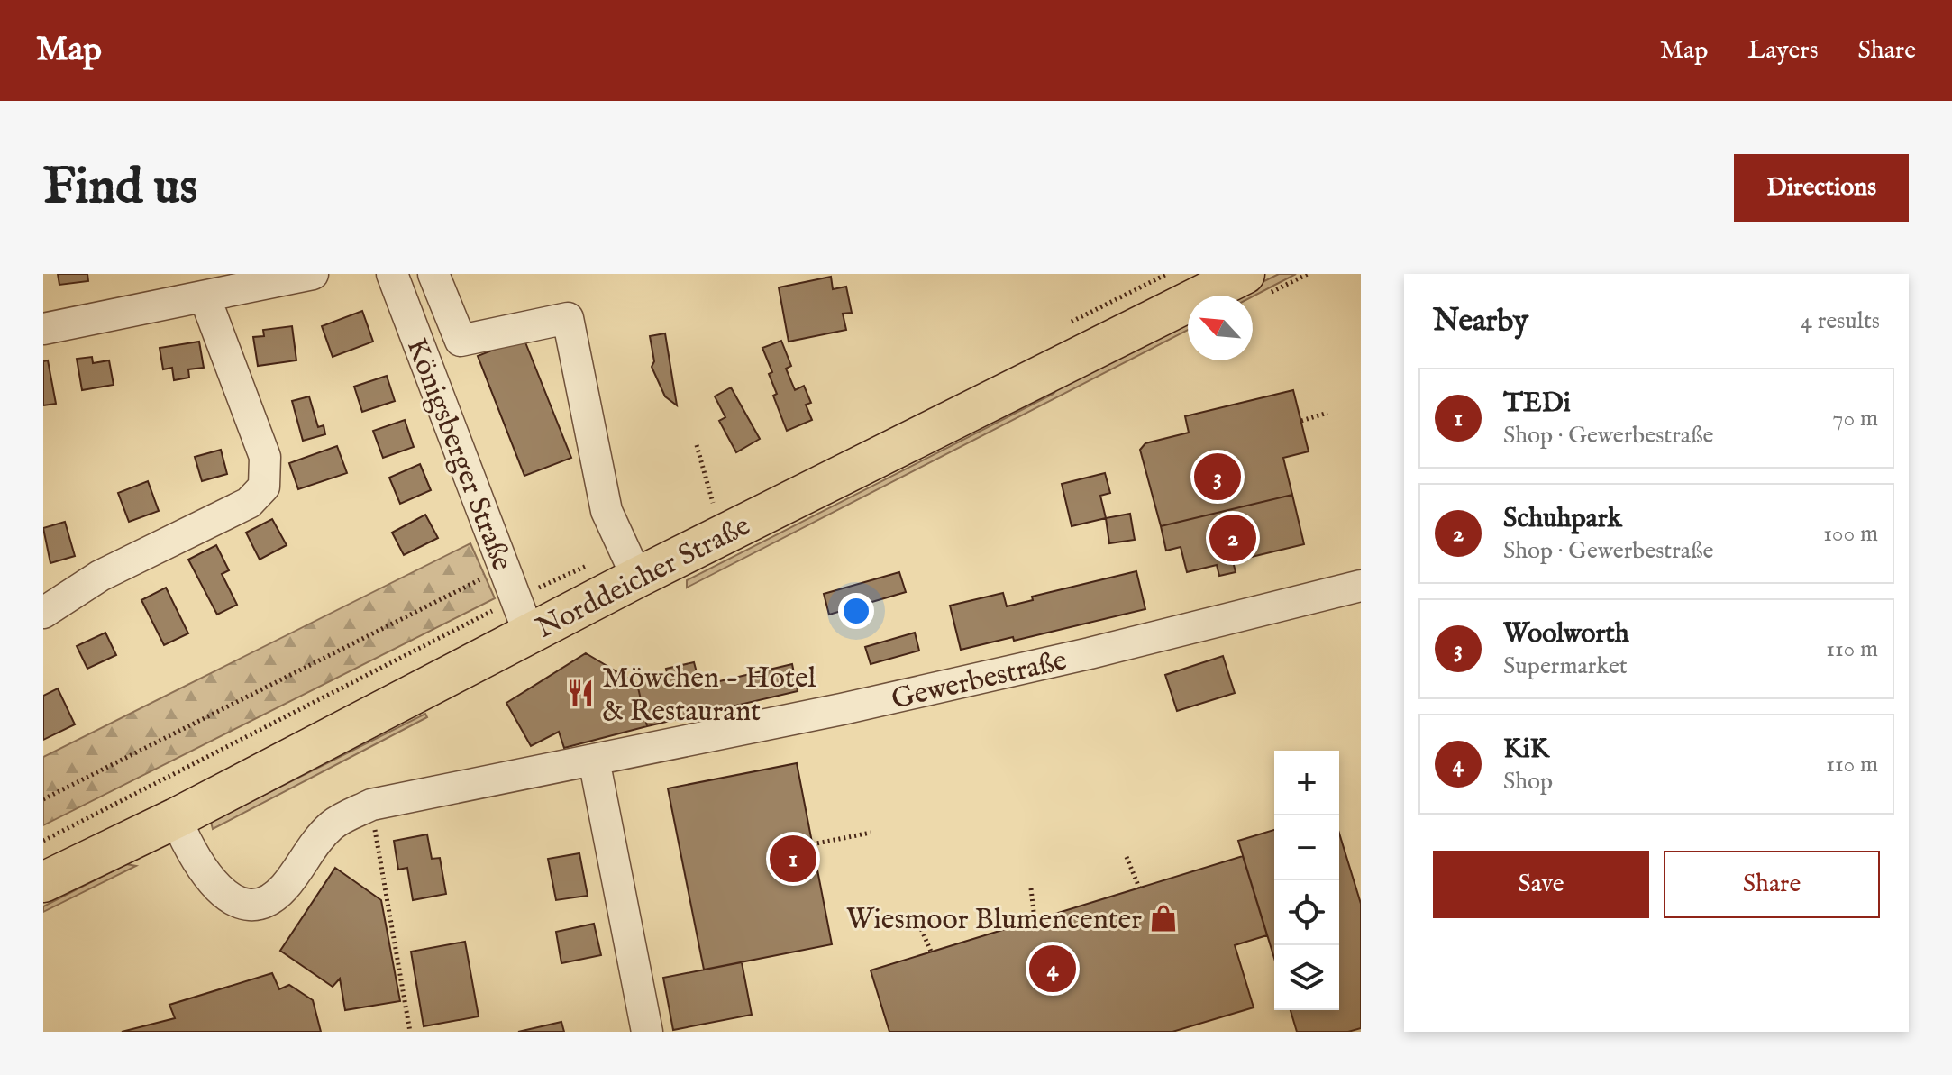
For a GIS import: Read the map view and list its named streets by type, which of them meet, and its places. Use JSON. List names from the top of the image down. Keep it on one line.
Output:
{"streets":{"main road":["Norddeicher Straße"],"street":["Königsberger Straße","Gewerbestraße"]},"crossings":[["Königsberger Straße","Norddeicher Straße"],["Norddeicher Straße","Gewerbestraße"]],"places":{"restaurant":["Möwchen - Hotel & Restaurant"],"shop":["Wiesmoor Blumencenter"]},"north":"top left","page":{"header":"Map","nav":["Map","Layers","Share"],"buttons":["Directions",["Save","Share"]],"title":"Find us","heading":["Nearby","4 results"],"list":[{"mark":"1","name":"TEDi","note":"Shop · Gewerbestraße","value":"70 m"},{"mark":"2","name":"Schuhpark","note":"Shop · Gewerbestraße","value":"100 m"},{"mark":"3","name":"Woolworth","note":"Supermarket","value":"110 m"},{"mark":"4","name":"KiK","note":"Shop","value":"110 m"}],"pins":["3","2","1","4"],"map_buttons":["+","−"]}}
